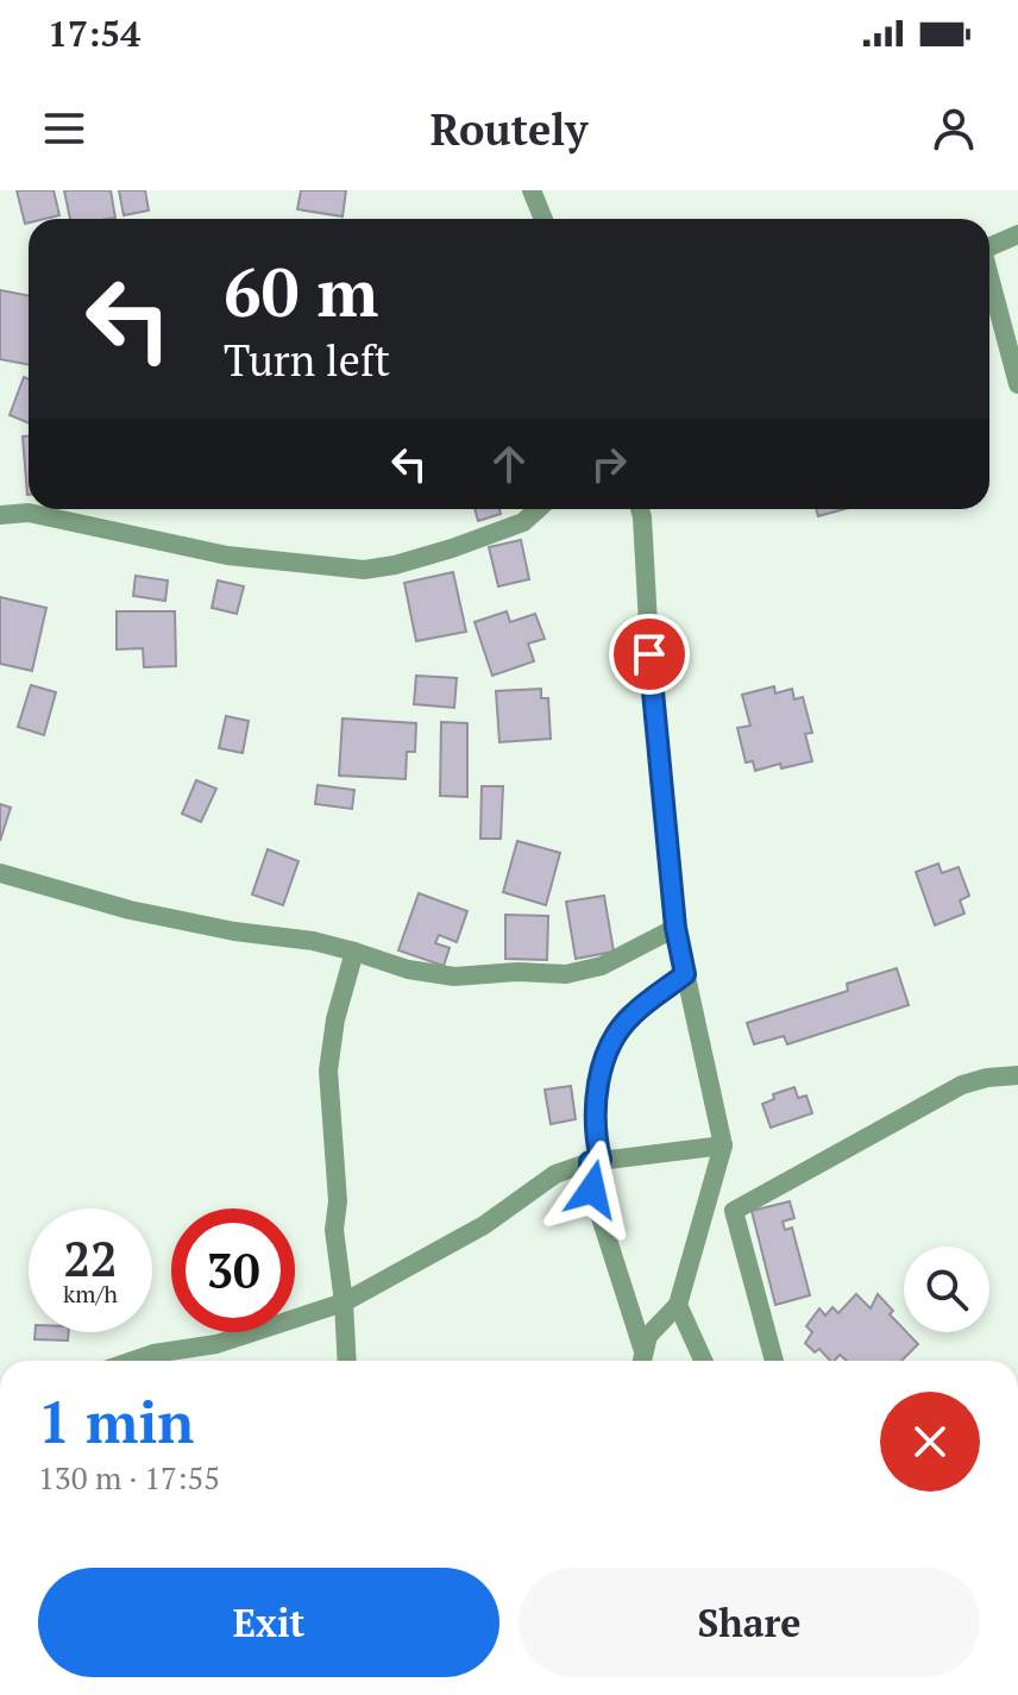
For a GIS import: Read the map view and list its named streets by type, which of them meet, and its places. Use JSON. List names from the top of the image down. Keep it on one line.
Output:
{"page":{"status":"17:54","header":"Routely","turn":["60 m","Turn left"],"speed":"22 km/h","limit":"30","heading":["1 min","130 m · 17:55"],"buttons":["Exit","Share"]}}
